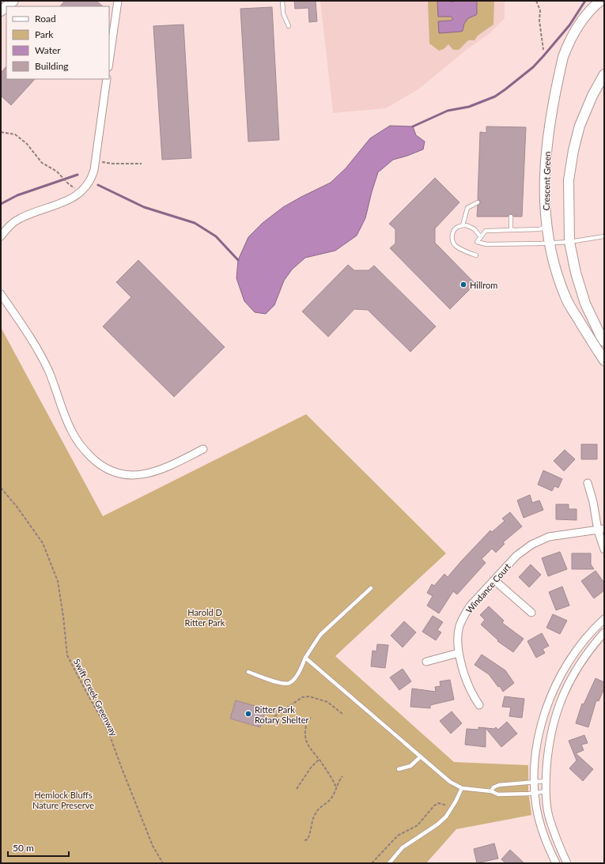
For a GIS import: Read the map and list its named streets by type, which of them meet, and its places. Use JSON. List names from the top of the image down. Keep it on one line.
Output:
{"streets":{"street":["Crescent Green","Windance Court"],"path":["Swift Creek Greenway"]},"parks":["Harold D Ritter Park","Hemlock Bluffs Nature Preserve"],"places":["Hillrom","Ritter Park Rotary Shelter"],"legend":["Road","Park","Water","Building"],"scale_bar":"50 m"}
